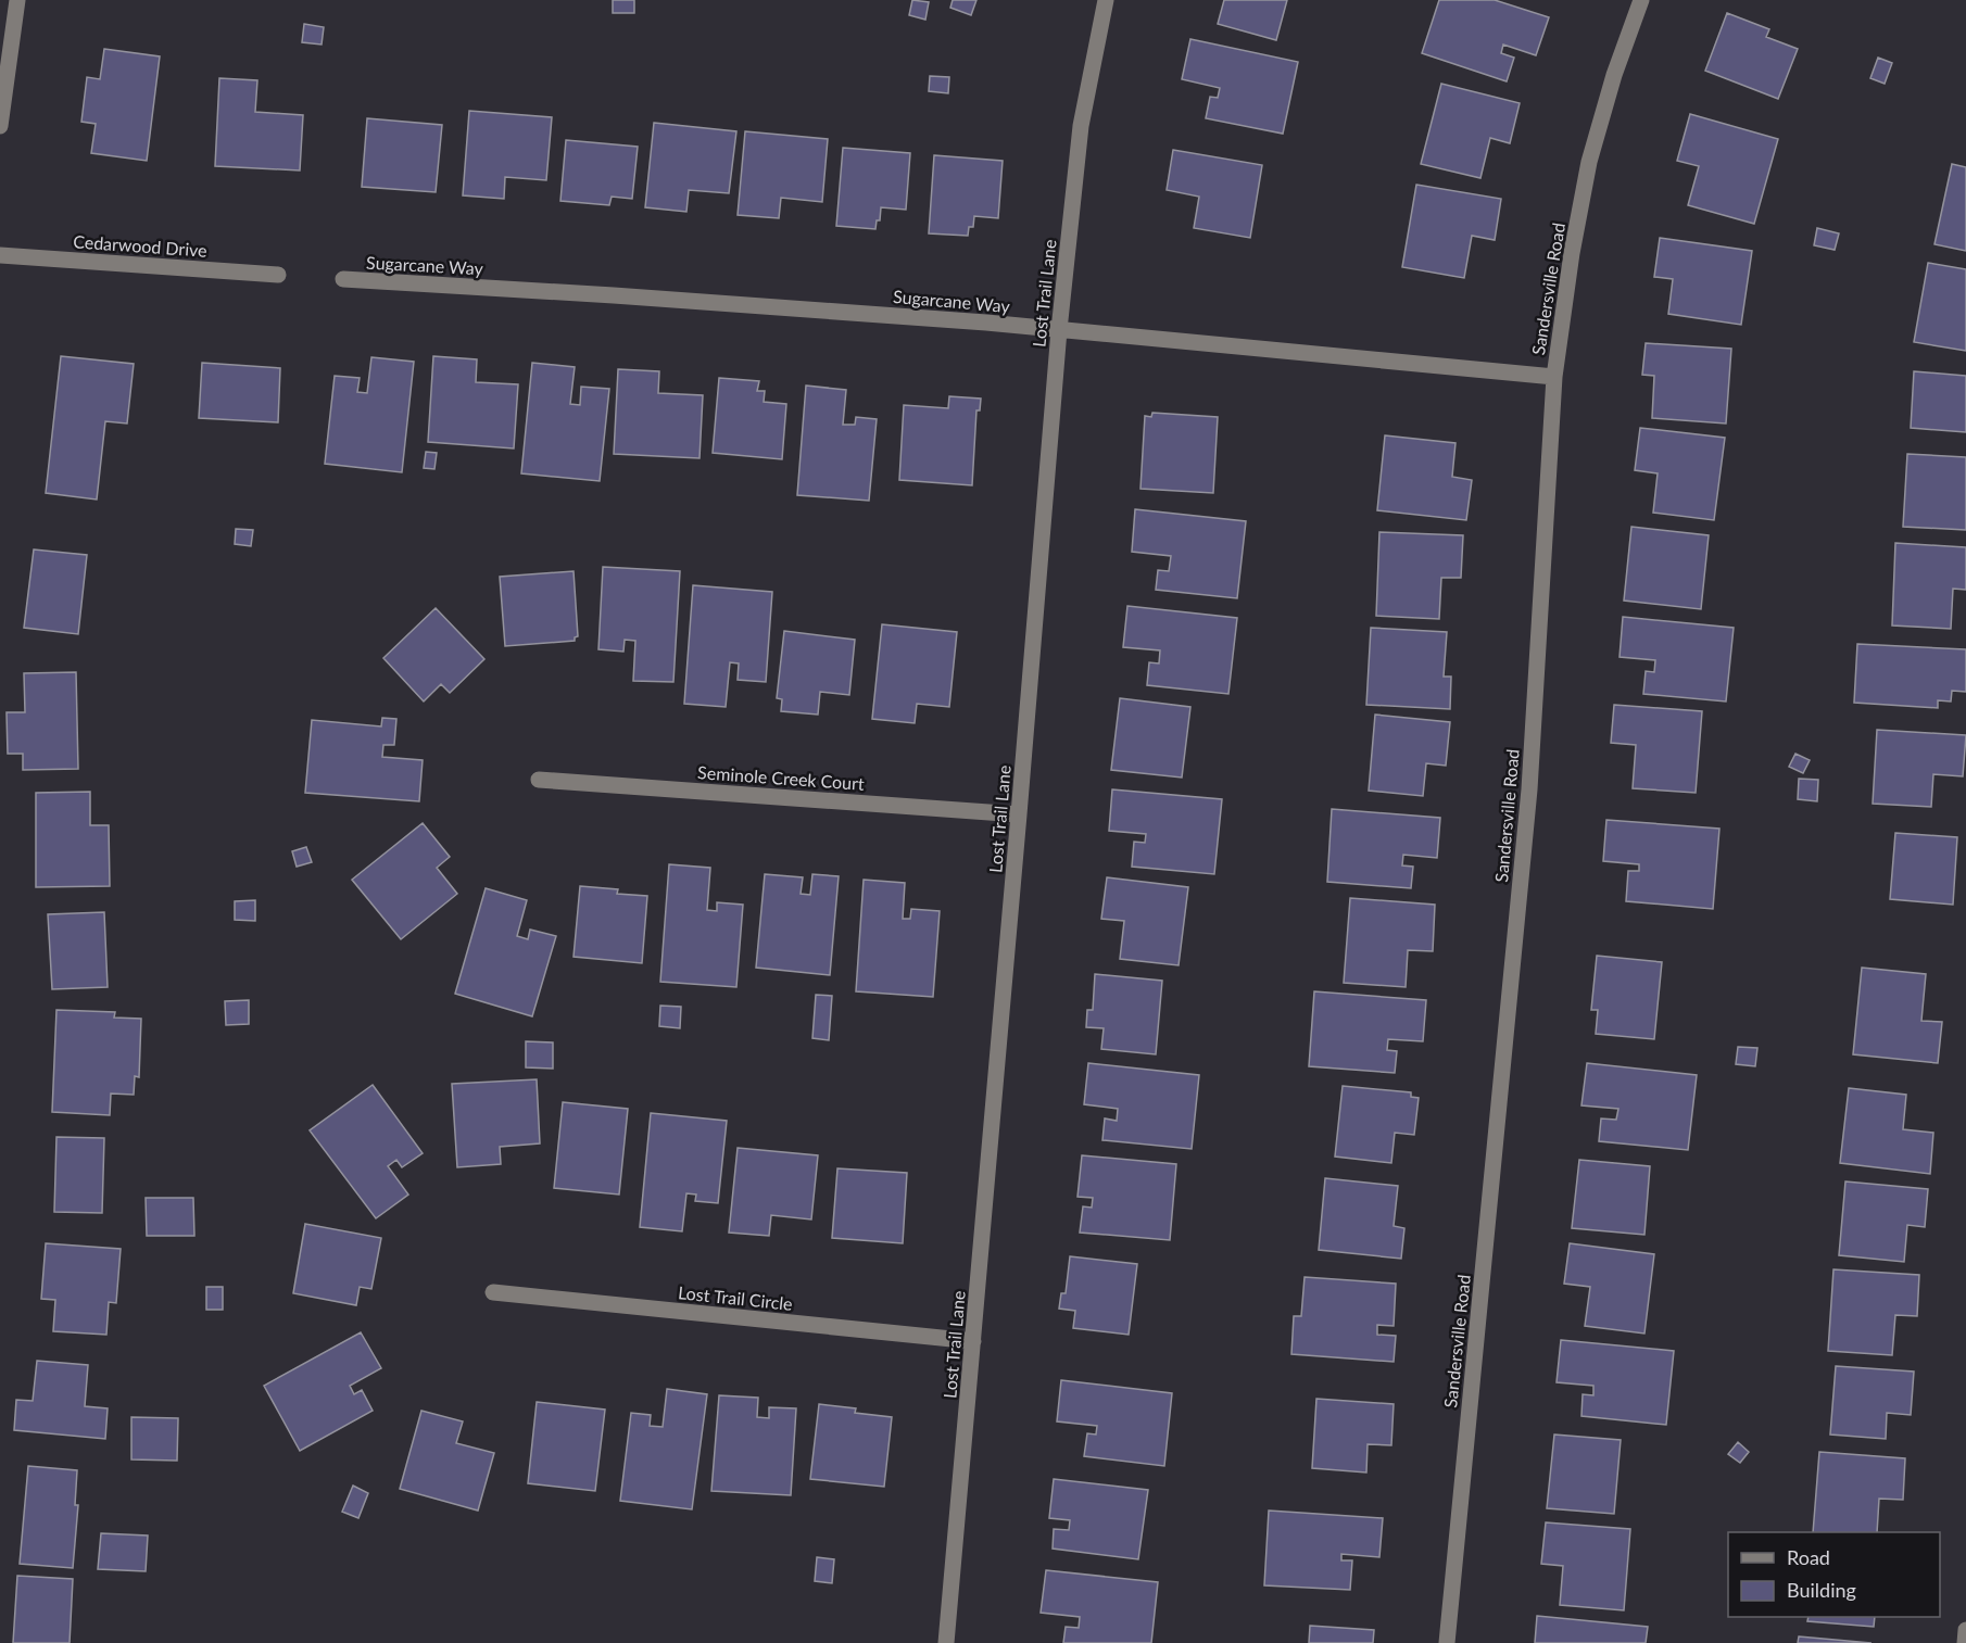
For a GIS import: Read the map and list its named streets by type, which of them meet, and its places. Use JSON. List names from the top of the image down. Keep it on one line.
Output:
{"streets":{"street":["Cedarwood Drive","Sugarcane Way","Sandersville Road","Lost Trail Lane","Seminole Creek Court","Lost Trail Circle"]},"crossings":[["Sugarcane Way","Sandersville Road"],["Sugarcane Way","Lost Trail Lane"],["Lost Trail Lane","Seminole Creek Court"],["Lost Trail Lane","Lost Trail Circle"]],"legend":["Road","Building"]}
